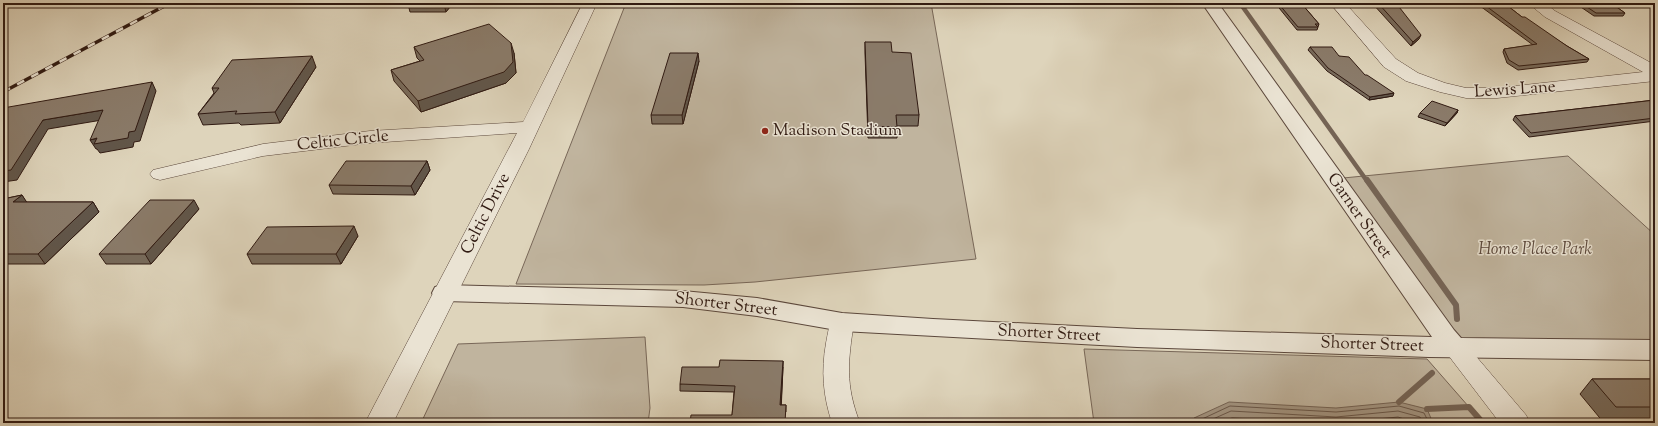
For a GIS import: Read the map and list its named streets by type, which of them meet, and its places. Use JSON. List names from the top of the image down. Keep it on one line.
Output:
{"streets":{"street":["Lewis Lane","Celtic Circle","Celtic Drive","Garner Street","Shorter Street"]},"crossings":[["Celtic Circle","Celtic Drive"],["Celtic Drive","Shorter Street"],["Garner Street","Shorter Street"]],"parks":["Home Place Park"],"places":["Madison Stadium"]}
